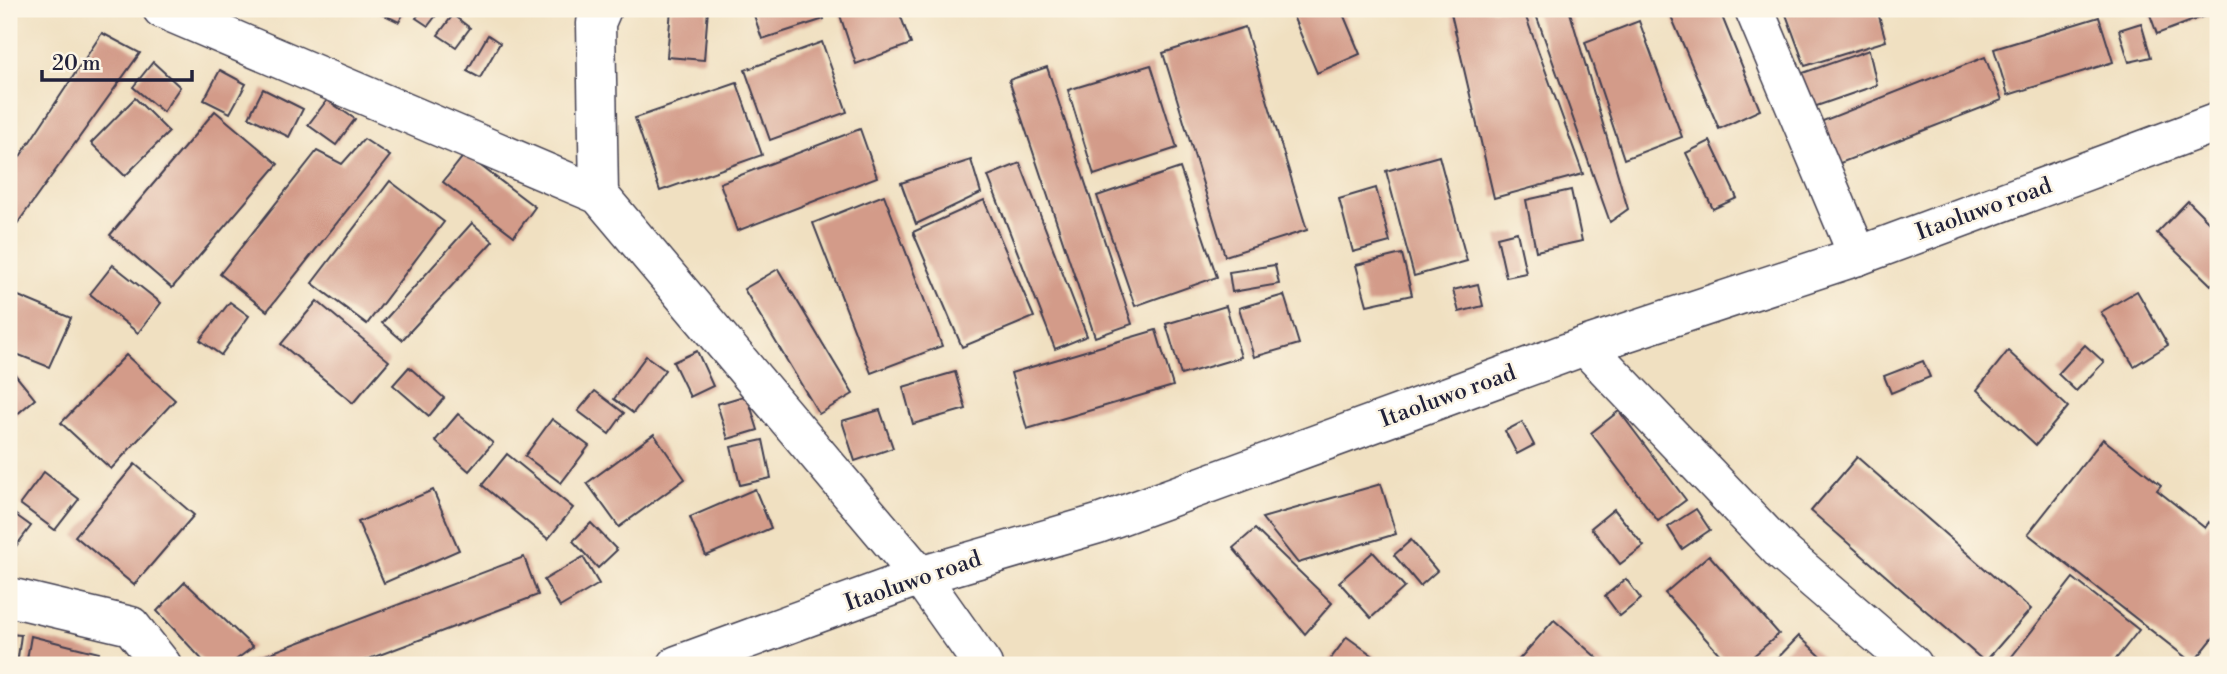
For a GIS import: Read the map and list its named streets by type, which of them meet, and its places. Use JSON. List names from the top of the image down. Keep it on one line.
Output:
{"streets":{"street":["Itaoluwo road"]},"scale_bar":"20 m"}
